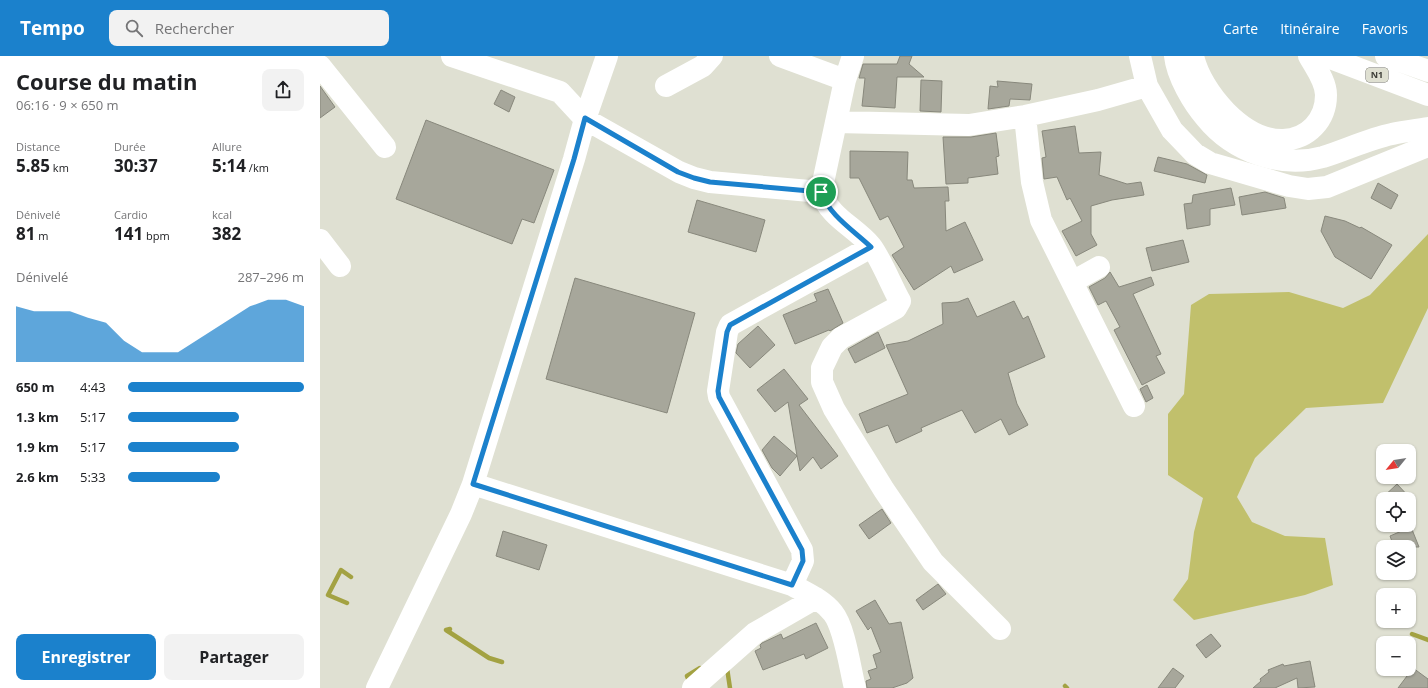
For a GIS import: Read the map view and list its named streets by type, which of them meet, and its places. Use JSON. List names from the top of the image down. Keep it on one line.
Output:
{"streets":{"main road":["N1"]},"north":"bottom left","page":{"header":"Tempo","search":"Rechercher","nav":["Carte","Itinéraire","Favoris"],"heading":["Course du matin","06:16 · 9 × 650 m"],"stats":[["Distance","5.85 km"],["Durée","30:37"],["Allure","5:14 /km"],["Dénivelé","81 m"],["Cardio","141 bpm"],["kcal","382"]],"chart":["Dénivelé","287–296 m"],"list":[{"name":"650 m","note":"4:43"},{"name":"1.3 km","note":"5:17"},{"name":"1.9 km","note":"5:17"},{"name":"2.6 km","note":"5:33"}],"map_buttons":["+","−"],"buttons":["Enregistrer","Partager"]}}
